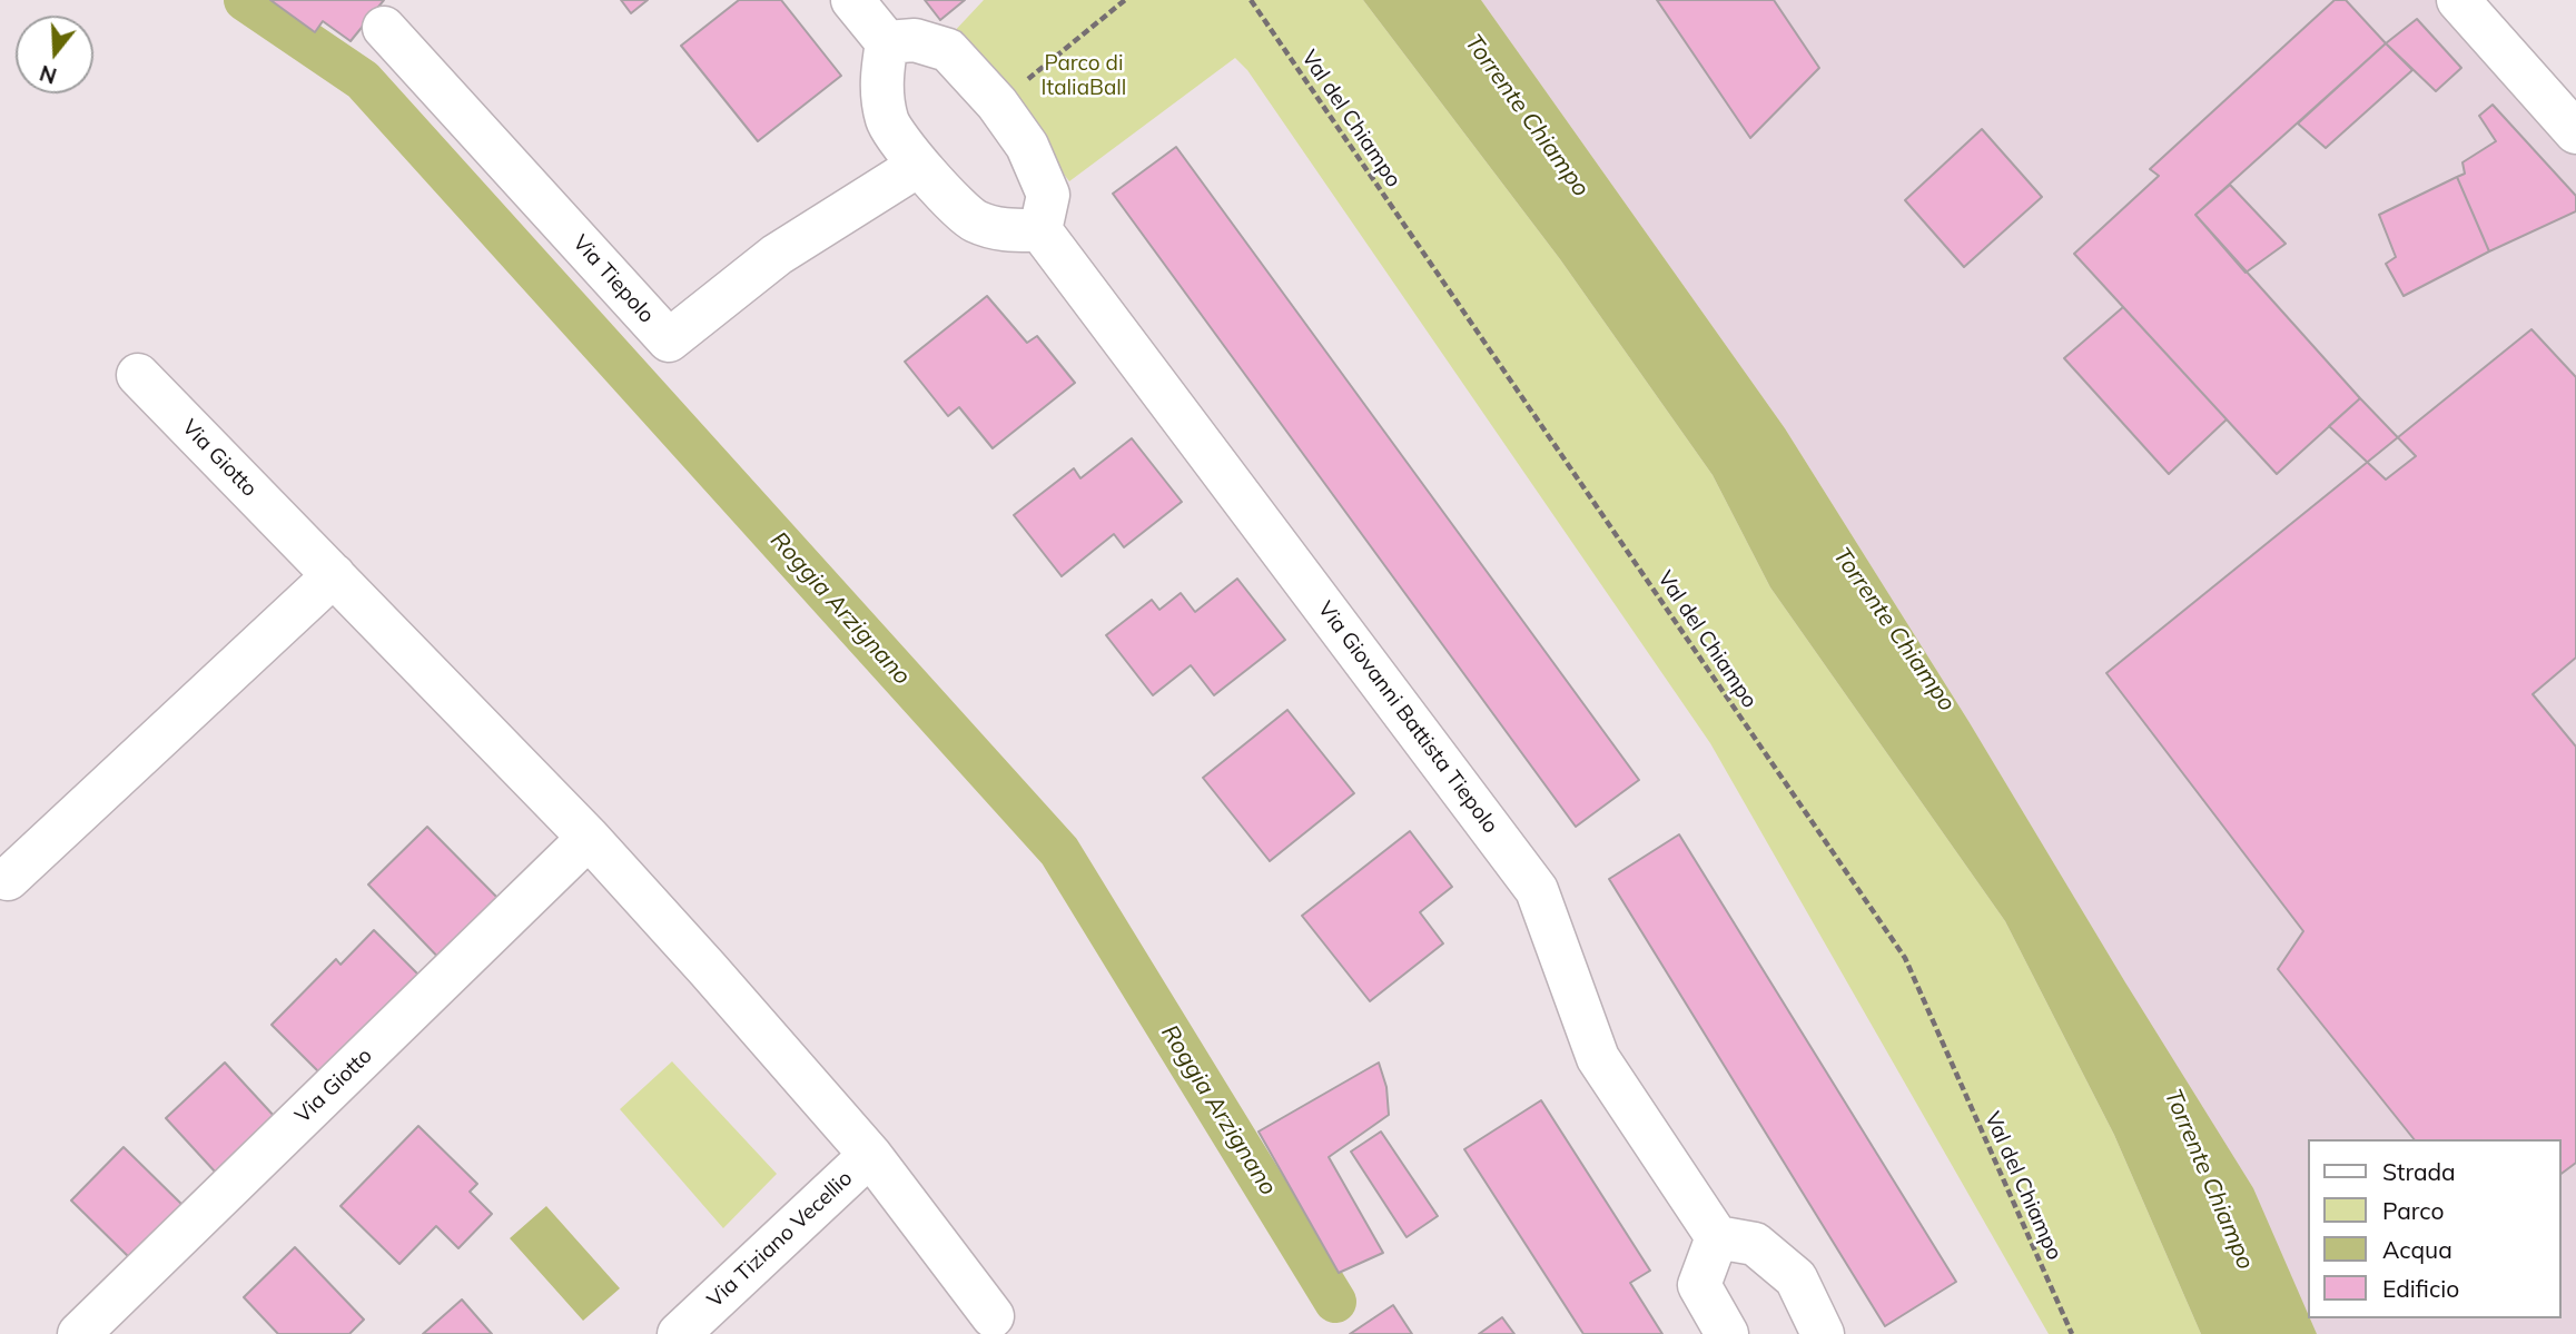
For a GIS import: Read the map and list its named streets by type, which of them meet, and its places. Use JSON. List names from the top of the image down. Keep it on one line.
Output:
{"streets":{"street":["Via Tiepolo","Via Giotto","Via Giovanni Battista Tiepolo","Via Tiziano Vecellio"],"path":["Val del Chiampo"]},"crossings":[["Via Giotto","Via Tiziano Vecellio"]],"water":["Torrente Chiampo","Roggia Arzignano"],"parks":["Parco di ItaliaBall"],"legend":["Strada","Parco","Acqua","Edificio"],"north":"bottom"}
